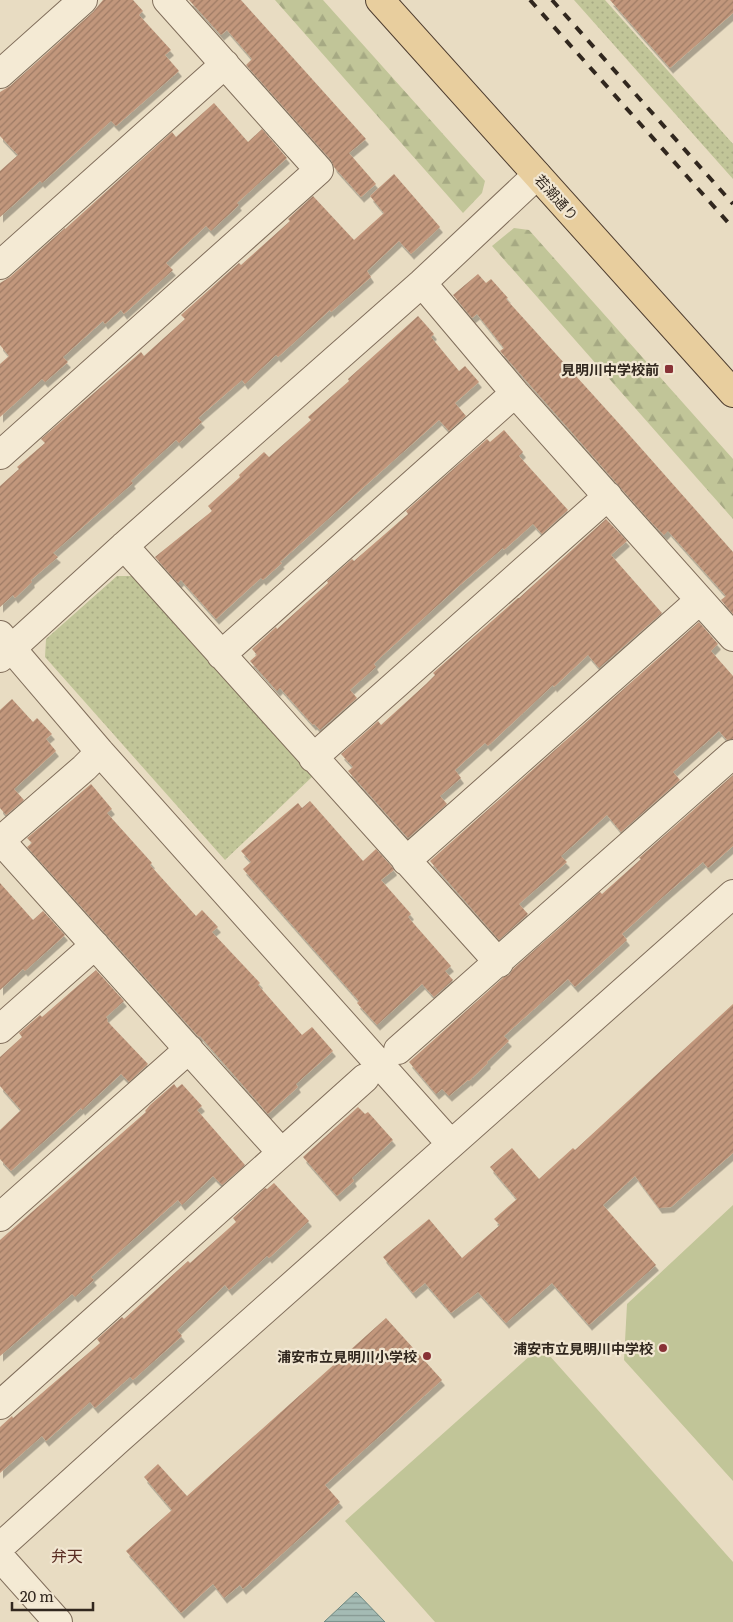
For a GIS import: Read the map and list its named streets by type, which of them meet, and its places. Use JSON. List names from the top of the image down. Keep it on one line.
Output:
{"streets":{"main road":["若潮通り"]},"districts":["弁天"],"places":{"transit":["見明川中学校前"],"other":["浦安市立見明川中学校","浦安市立見明川小学校"]},"scale_bar":"20 m"}
